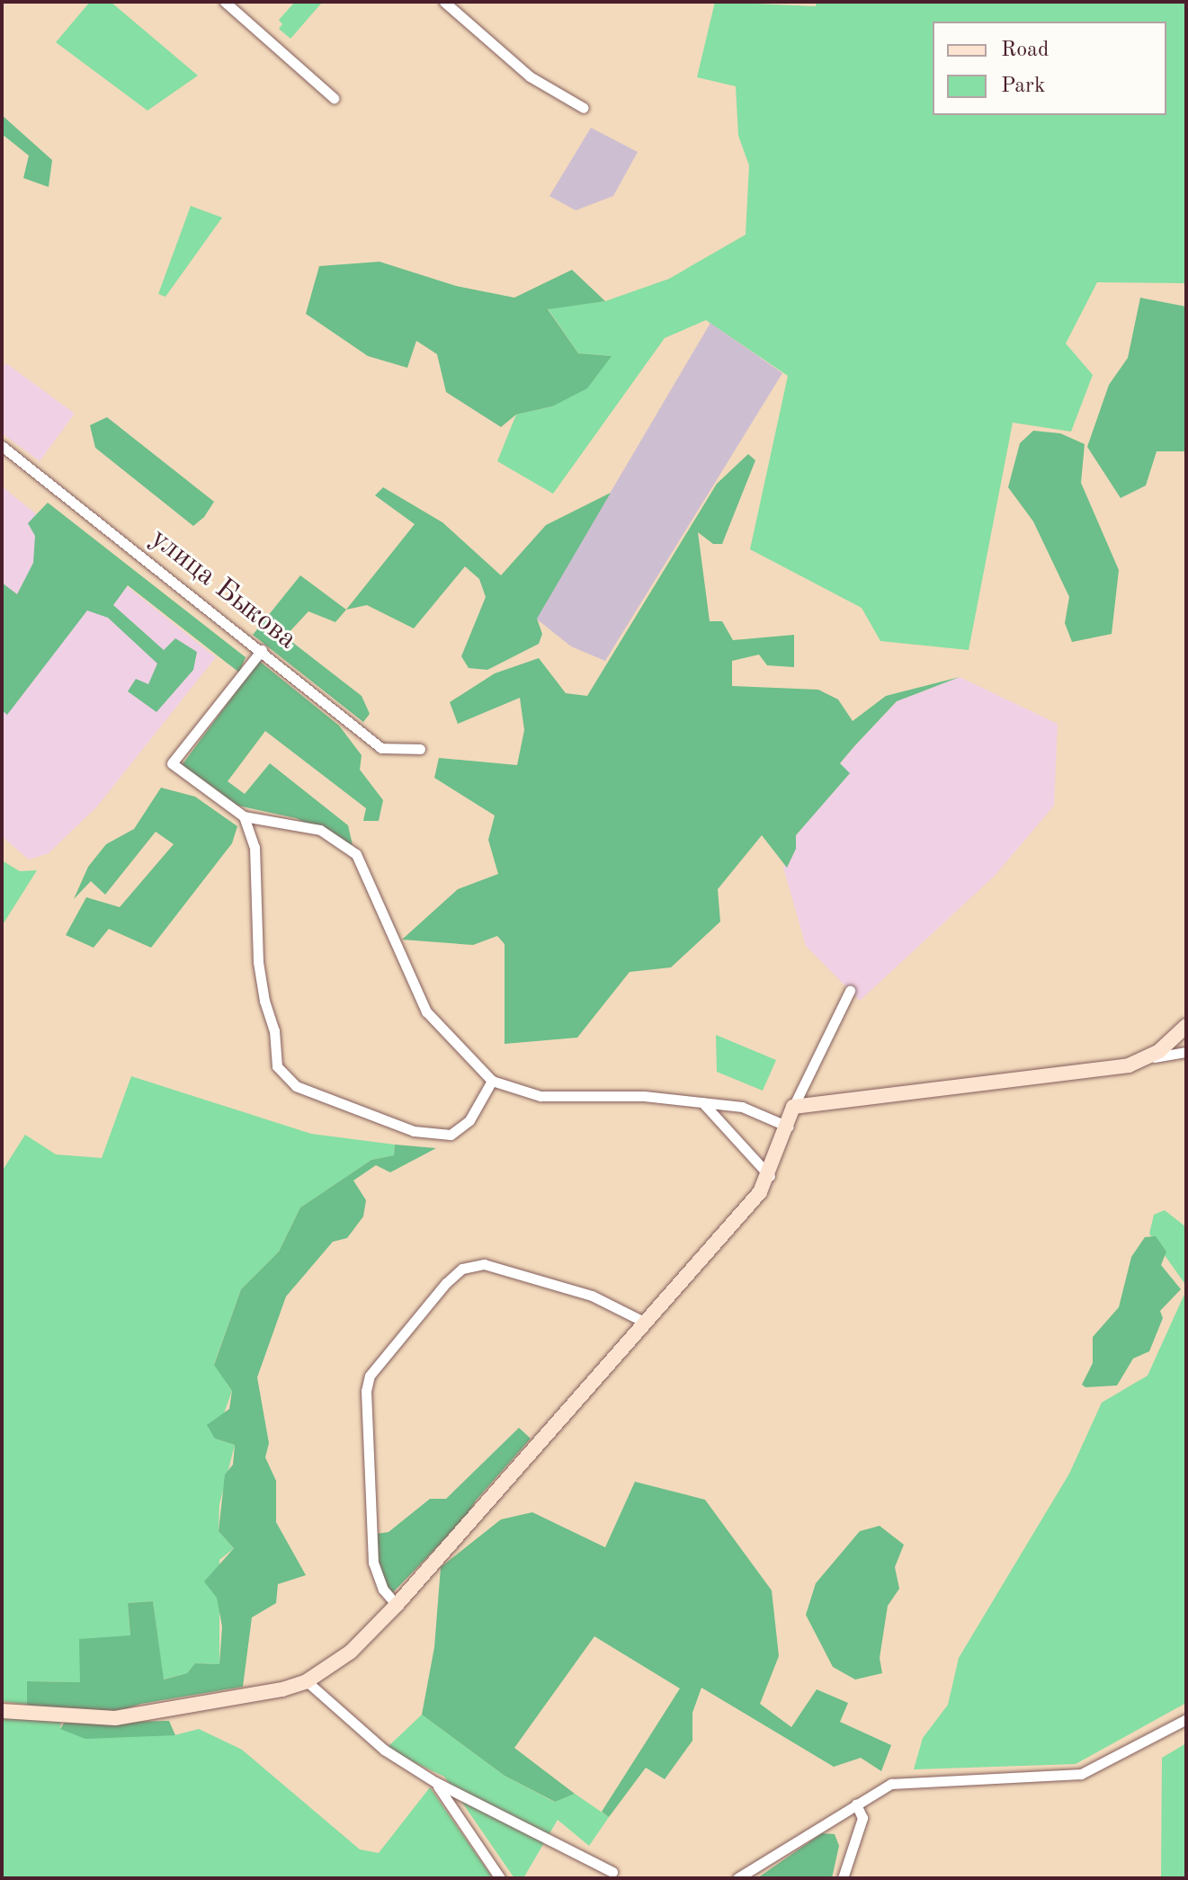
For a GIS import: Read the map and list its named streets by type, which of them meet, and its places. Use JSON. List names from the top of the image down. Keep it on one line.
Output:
{"streets":{"street":["улица Быкова"]},"legend":["Road","Park"]}
